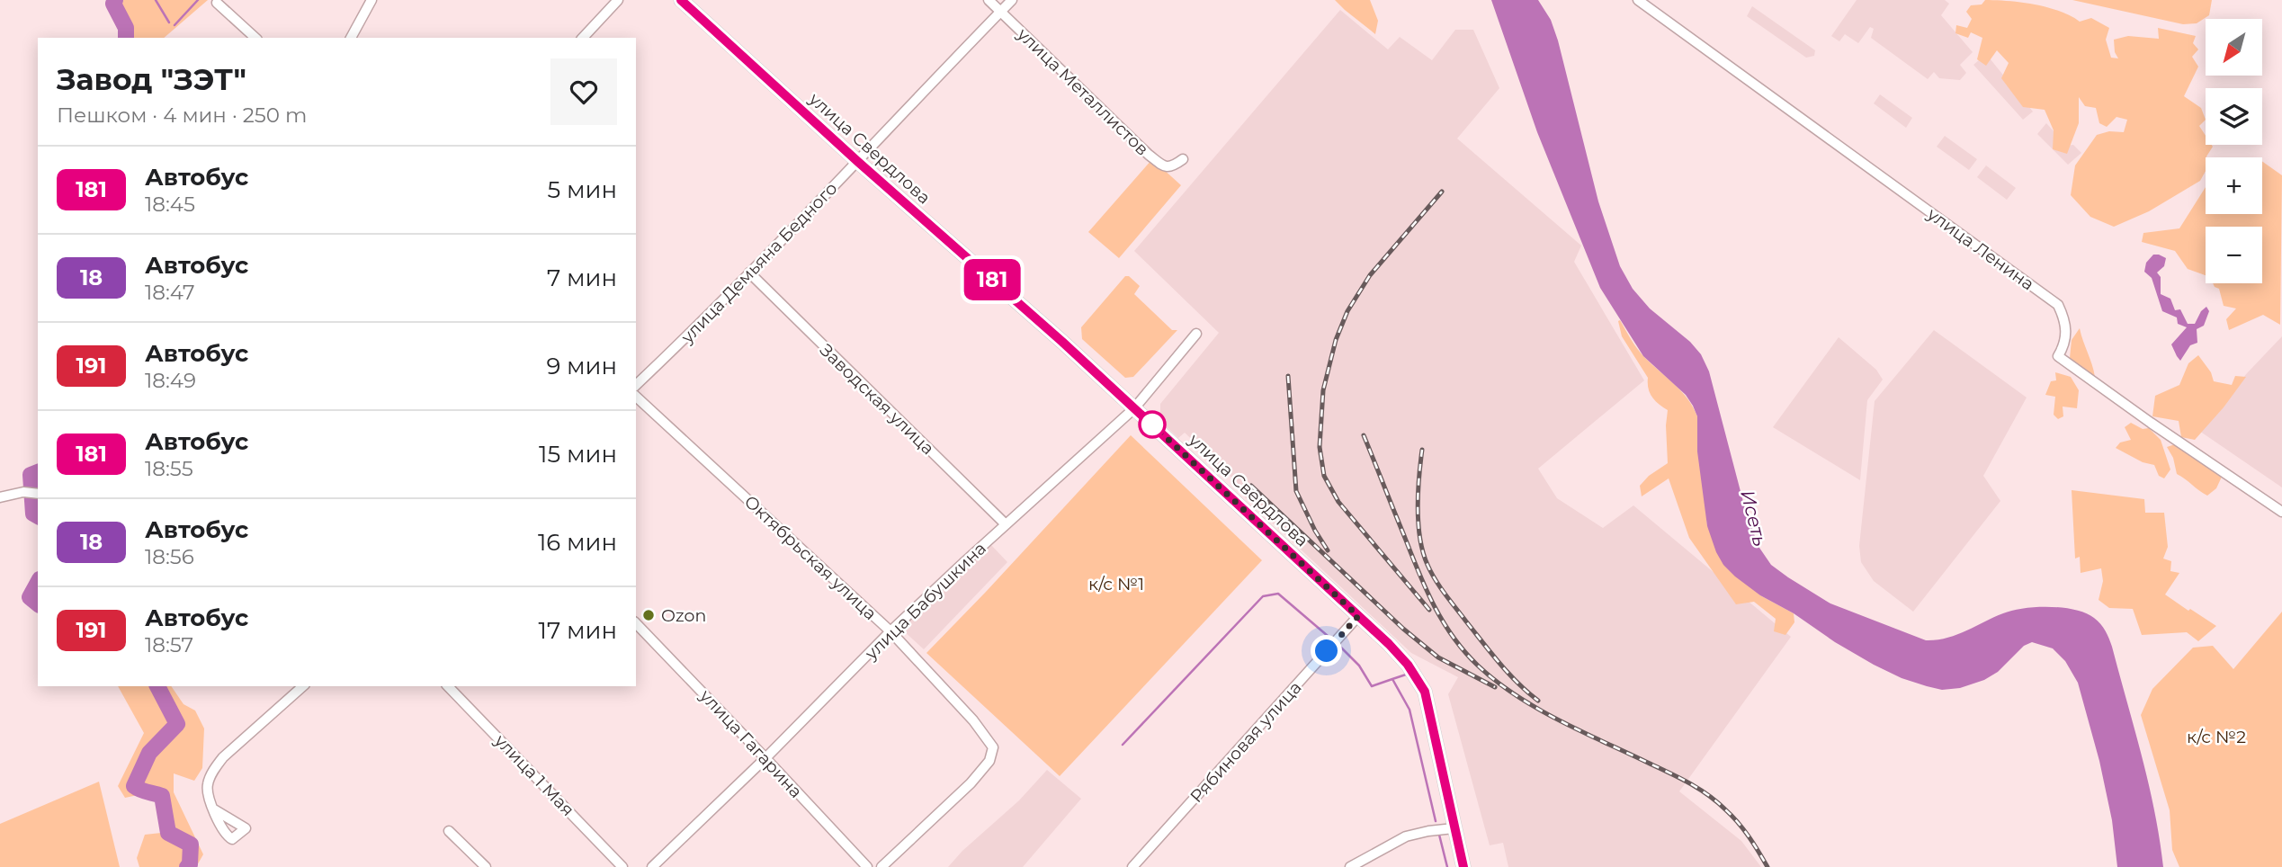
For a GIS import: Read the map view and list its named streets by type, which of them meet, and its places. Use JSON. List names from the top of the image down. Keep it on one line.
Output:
{"streets":{"main road":["улица Свердлова"],"street":["улица Металлистов","улица Ленина","улица Демьяна Бедного","Заводская улица","Октябрьская улица","улица Бабушкина","Рябиновая улица","улица Гагарина","улица 1 Мая"]},"crossings":[["улица Металлистов","улица Демьяна Бедного"],["улица Свердлова","улица Демьяна Бедного"],["улица Свердлова","улица Бабушкина"],["улица Свердлова","Рябиновая улица"],["улица Демьяна Бедного","Заводская улица"],["Заводская улица","улица Бабушкина"],["Октябрьская улица","улица Бабушкина"],["улица Бабушкина","улица Гагарина"]],"water":["Исеть"],"parks":["к/с №1","к/с №2"],"places":["Ozon"],"lines":["bus line 181"],"north":"bottom left","page":{"on_map":"181","map_buttons":["+","−"],"heading":["Завод \"ЗЭТ\"","Пешком · 4 мин · 250 m"],"list":[{"mark":"181","name":"Автобус","note":"18:45","value":"5 мин"},{"mark":"18","name":"Автобус","note":"18:47","value":"7 мин"},{"mark":"191","name":"Автобус","note":"18:49","value":"9 мин"},{"mark":"181","name":"Автобус","note":"18:55","value":"15 мин"},{"mark":"18","name":"Автобус","note":"18:56","value":"16 мин"},{"mark":"191","name":"Автобус","note":"18:57","value":"17 мин"}]}}
